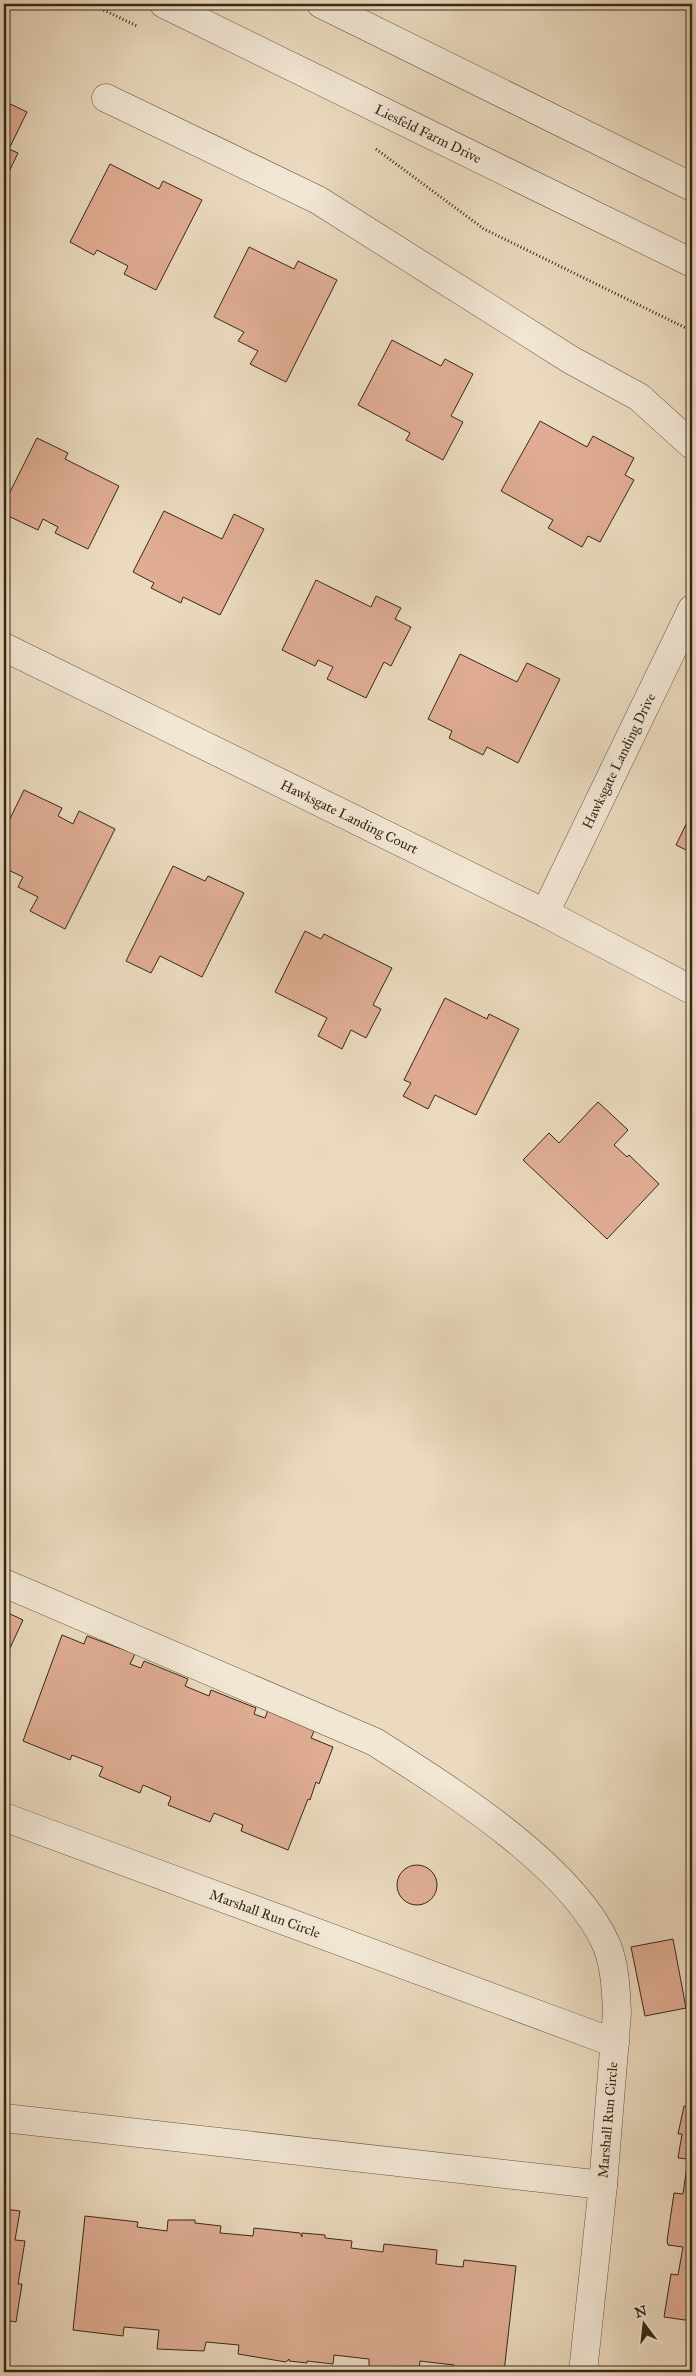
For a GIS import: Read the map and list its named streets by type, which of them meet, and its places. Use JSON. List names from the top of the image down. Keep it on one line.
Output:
{"streets":{"street":["Liesfeld Farm Drive","Hawksgate Landing Drive","Hawksgate Landing Court","Marshall Run Circle"]},"crossings":[["Hawksgate Landing Drive","Hawksgate Landing Court"]],"north":"top"}
